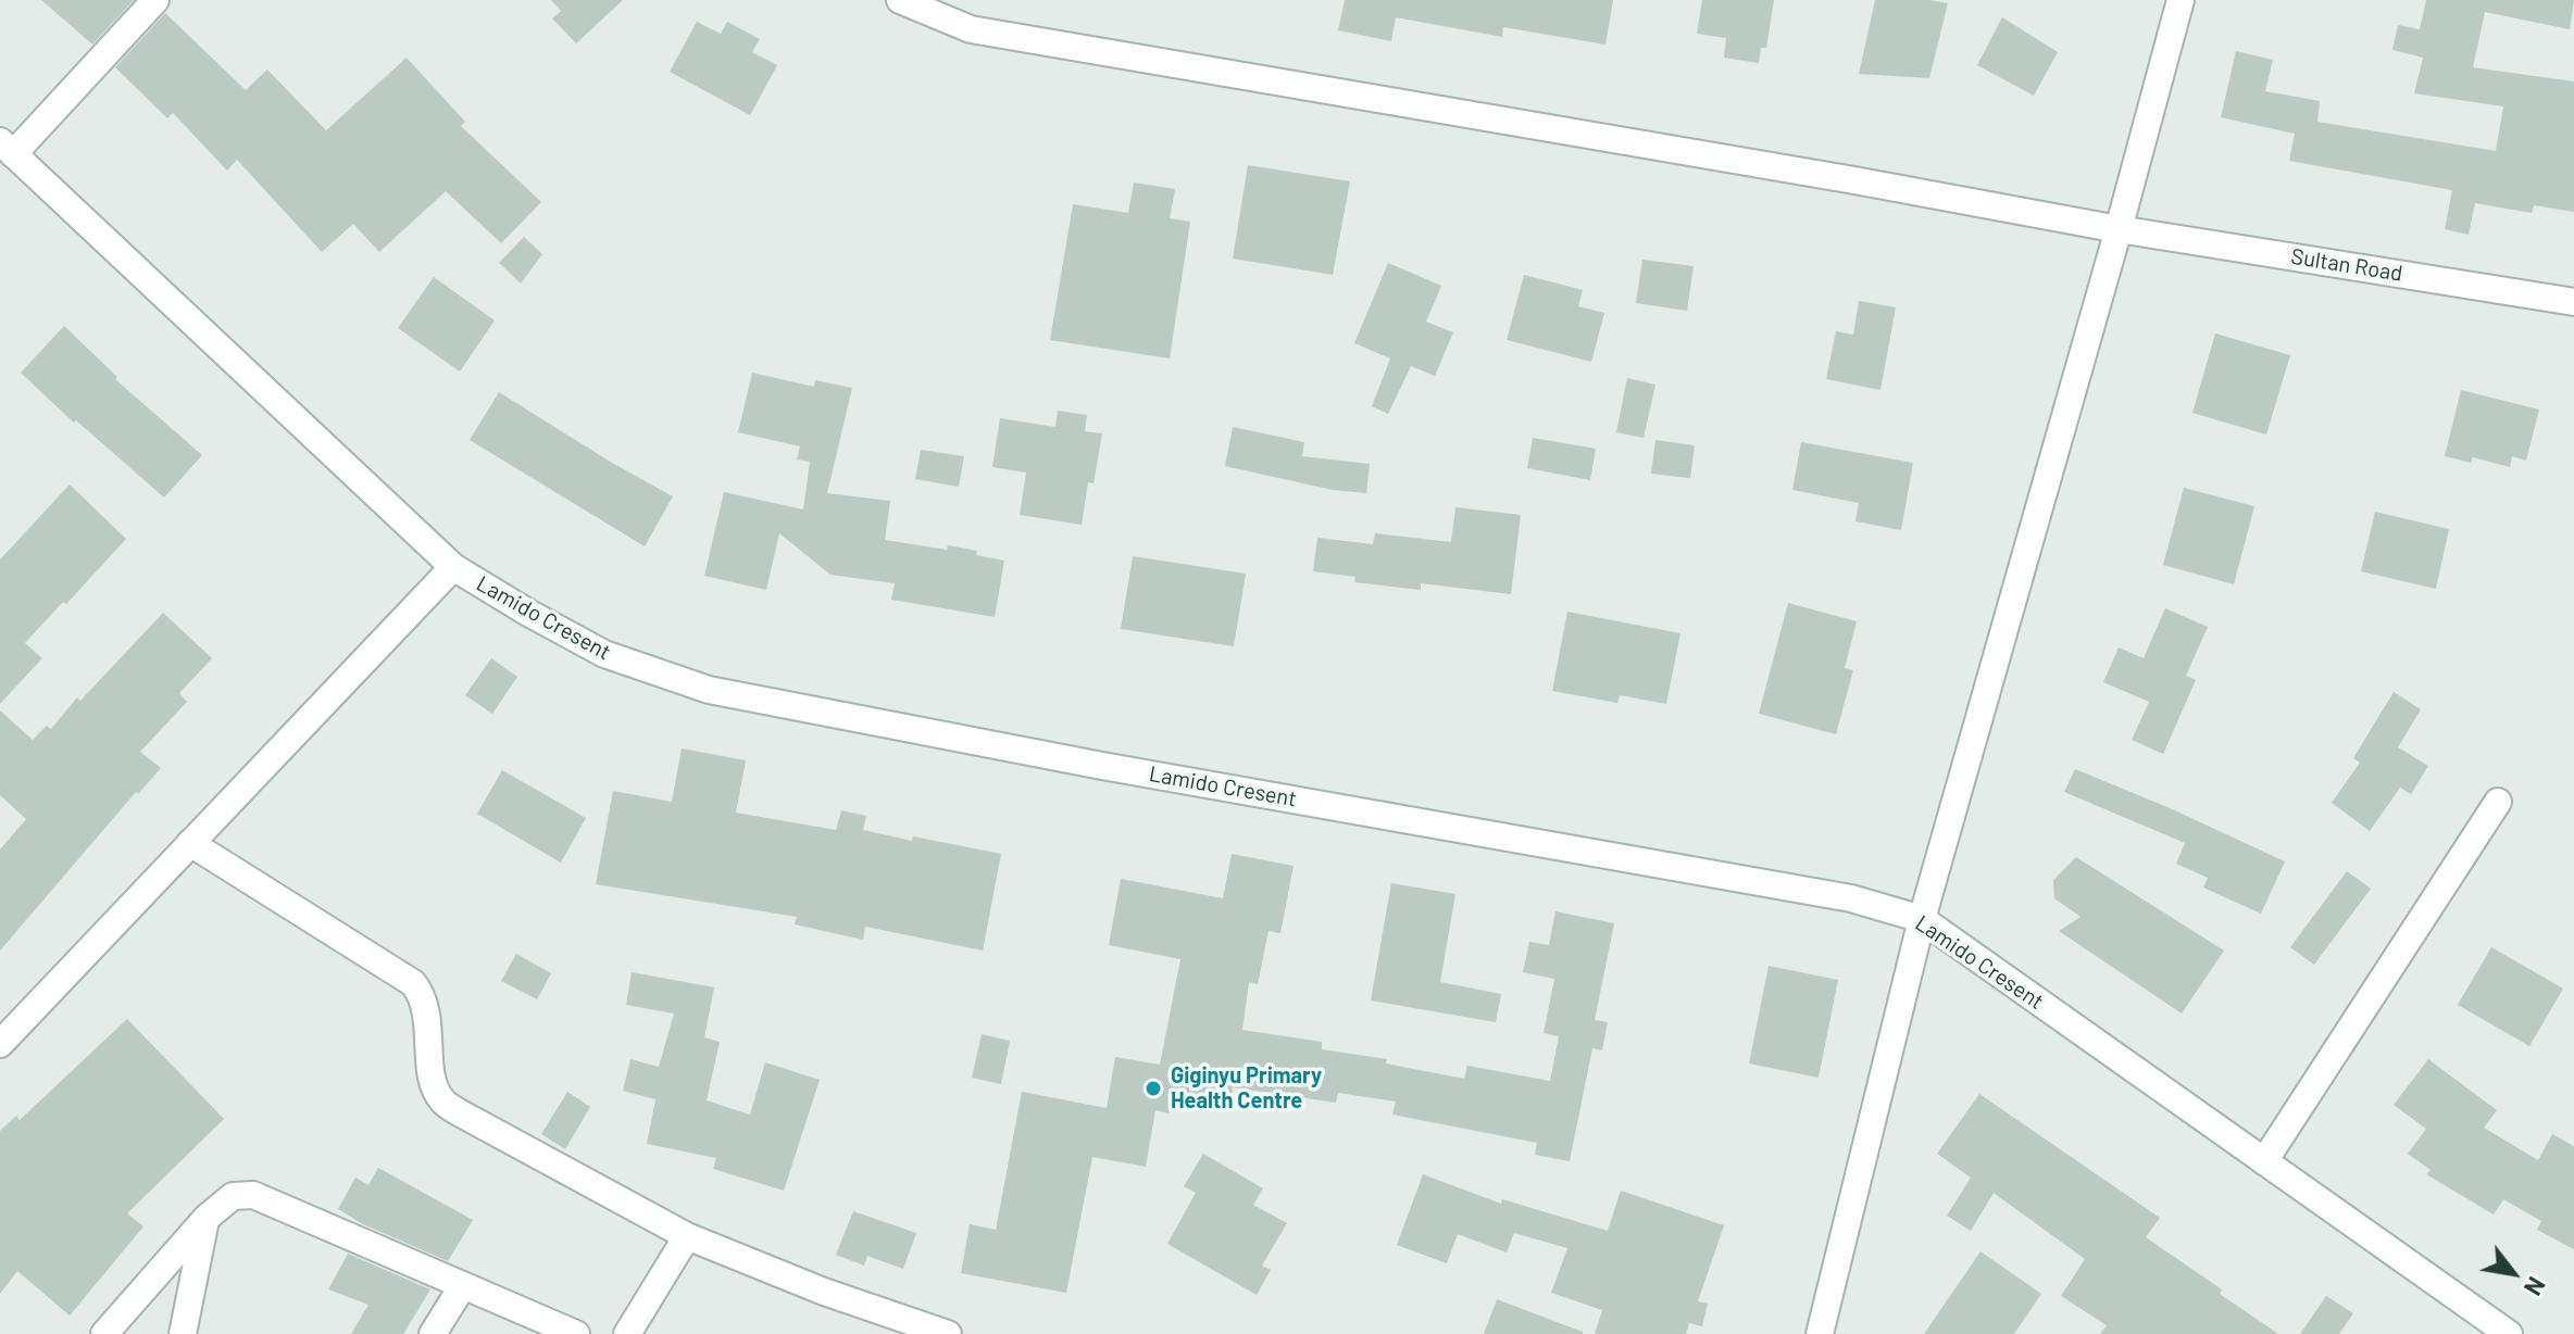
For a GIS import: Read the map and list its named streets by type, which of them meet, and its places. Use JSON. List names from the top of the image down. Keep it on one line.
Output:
{"streets":{"street":["Sultan Road","Lamido Cresent"]},"places":["Giginyu Primary Health Centre"],"north":"bottom right"}
